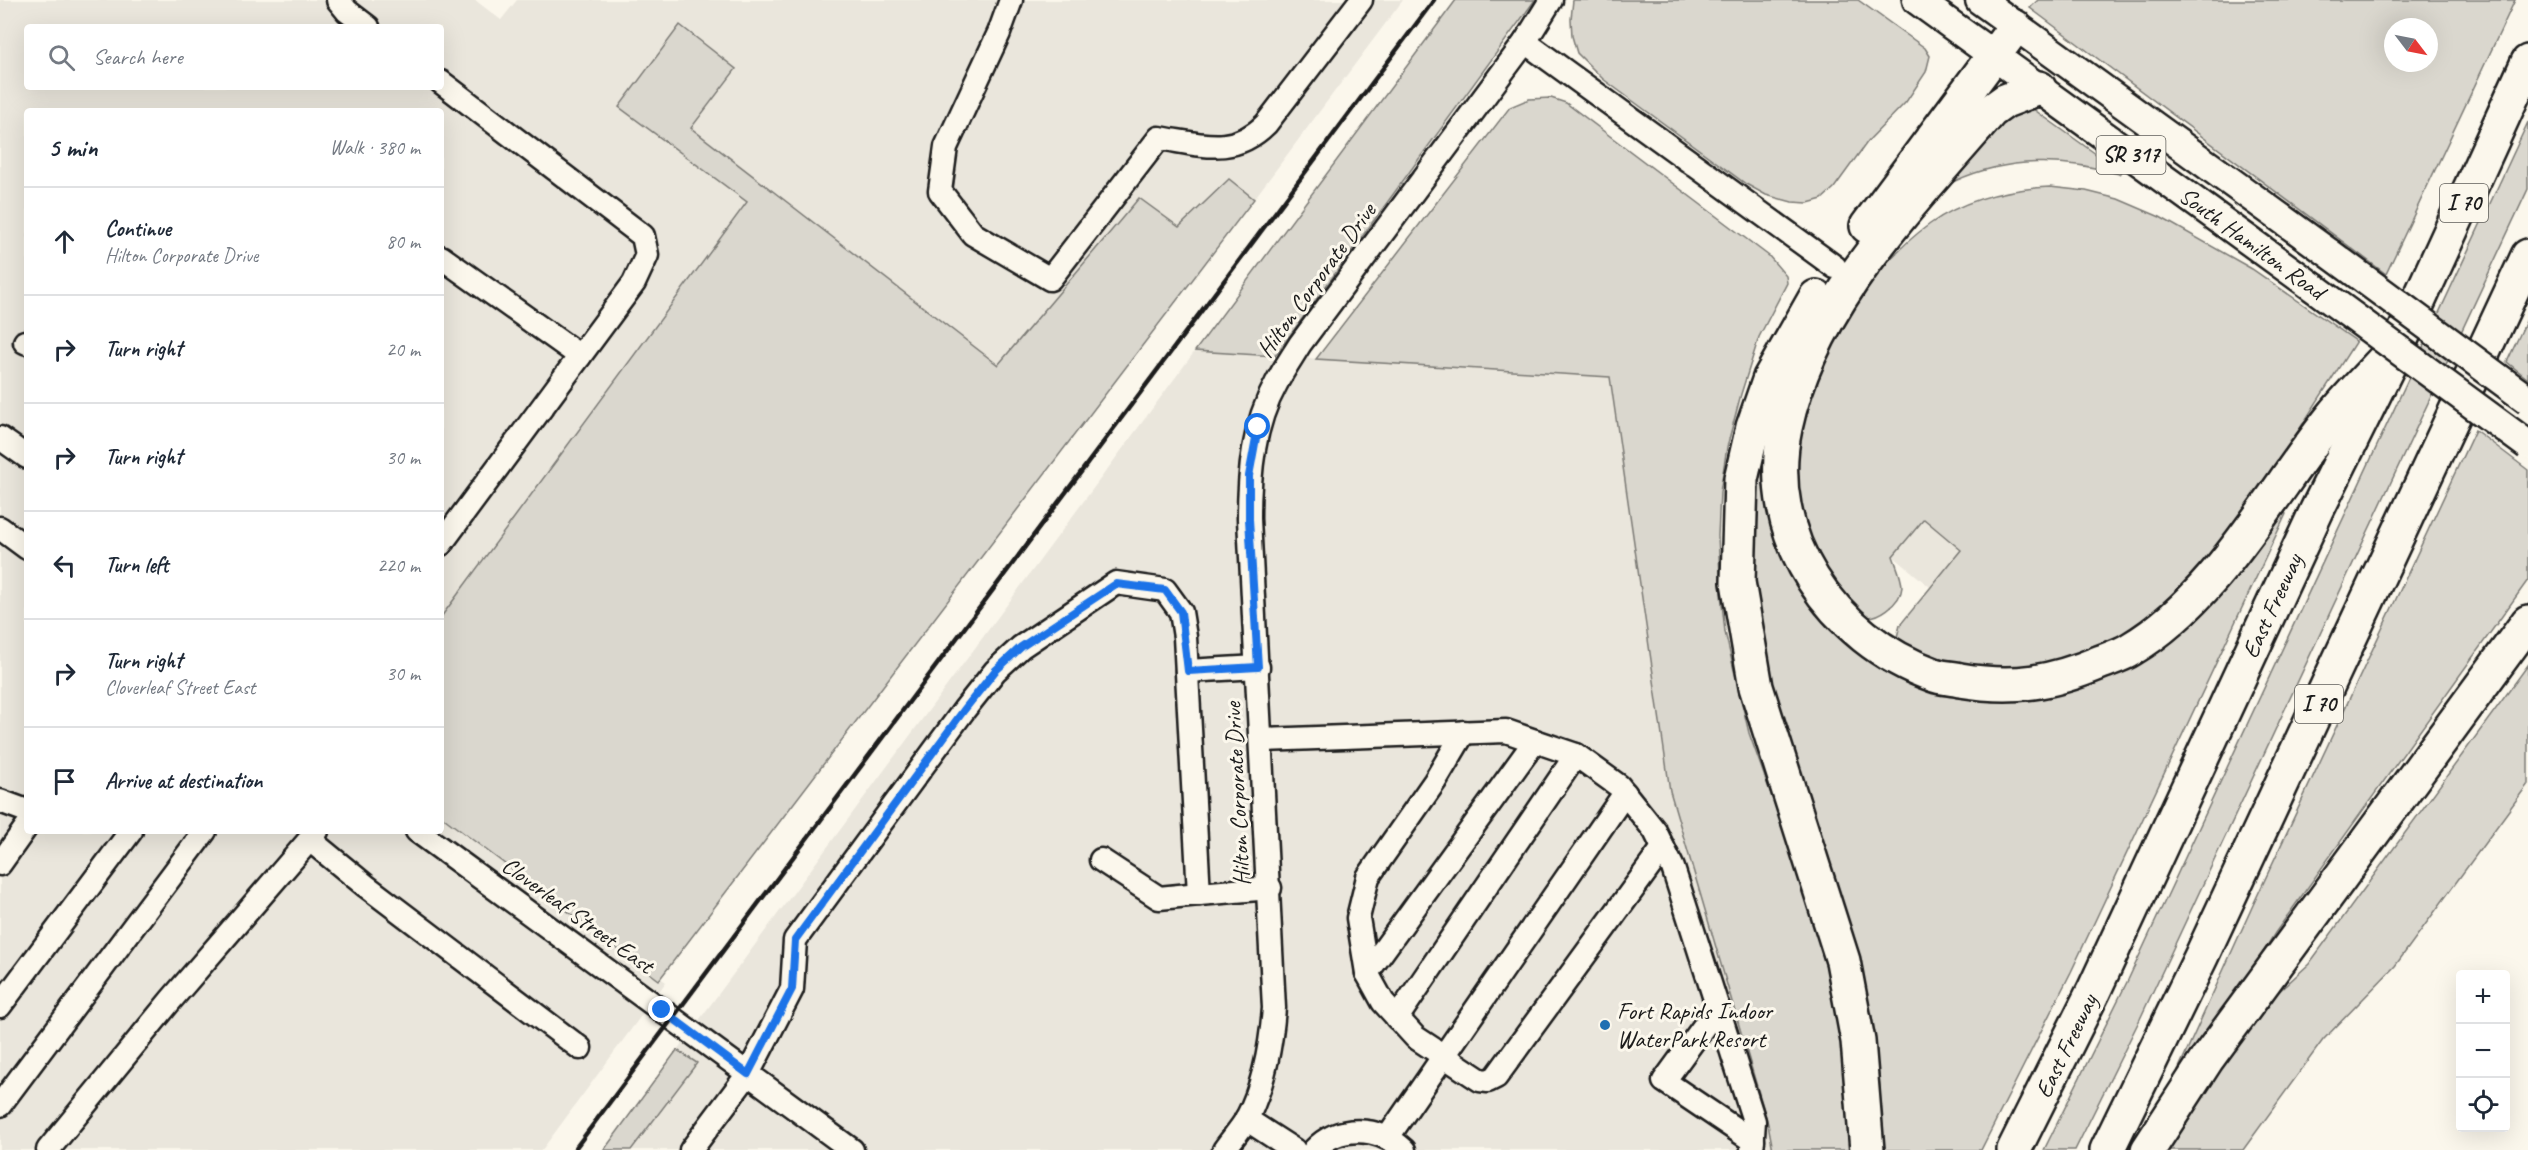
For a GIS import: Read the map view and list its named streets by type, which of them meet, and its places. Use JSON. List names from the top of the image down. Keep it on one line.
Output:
{"streets":{"highway":["I 70","East Freeway"],"main road":["SR 317","South Hamilton Road"],"street":["Hilton Corporate Drive","Cloverleaf Street East"]},"places":["Fort Rapids Indoor WaterPark Resort"],"north":"bottom right","page":{"search":"Search here","heading":["5 min","Walk · 380 m"],"list":[["Continue","Hilton Corporate Drive","80 m"],["Turn right","20 m"],["Turn right","30 m"],["Turn left","220 m"],["Turn right","Cloverleaf Street East","30 m"],"Arrive at destination"],"map_buttons":["+","−"]}}
